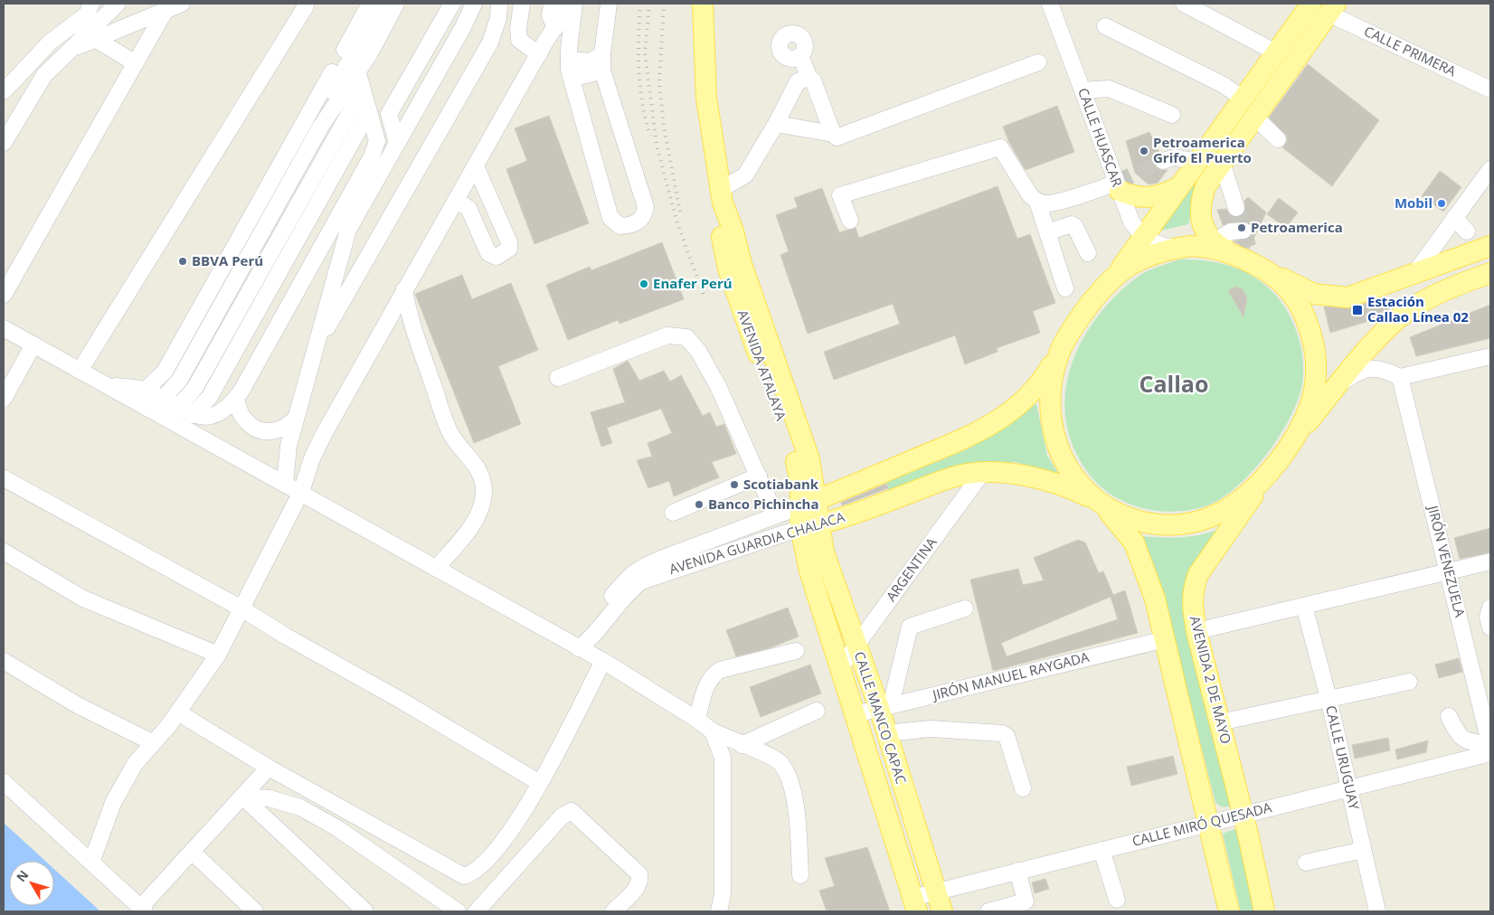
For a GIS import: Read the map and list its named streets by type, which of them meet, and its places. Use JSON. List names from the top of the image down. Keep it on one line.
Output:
{"streets":{"main road":["AVENIDA ATALAYA","AVENIDA GUARDIA CHALACA","AVENIDA 2 DE MAYO","CALLE MANCO CAPAC"],"street":["CALLE PRIMERA","CALLE HUASCAR","JIRÓN VENEZUELA","ARGENTINA","JIRÓN MANUEL RAYGADA","CALLE URUGUAY","CALLE MIRÓ QUESADA"]},"crossings":[["AVENIDA ATALAYA","AVENIDA GUARDIA CHALACA"],["AVENIDA ATALAYA","CALLE MANCO CAPAC"],["AVENIDA GUARDIA CHALACA","ARGENTINA"],["AVENIDA GUARDIA CHALACA","CALLE MANCO CAPAC"],["ARGENTINA","CALLE MANCO CAPAC"],["JIRÓN MANUEL RAYGADA","CALLE MANCO CAPAC"],["AVENIDA 2 DE MAYO","CALLE MIRÓ QUESADA"],["CALLE MANCO CAPAC","CALLE MIRÓ QUESADA"],["CALLE URUGUAY","CALLE MIRÓ QUESADA"]],"districts":["Callao"],"places":{"other":["Petroamerica Grifo El Puerto","Mobil","Petroamerica","BBVA Perú","Enafer Perú","Scotiabank","Banco Pichincha"],"transit":["Estación Callao Línea 02"]},"north":"top left"}
